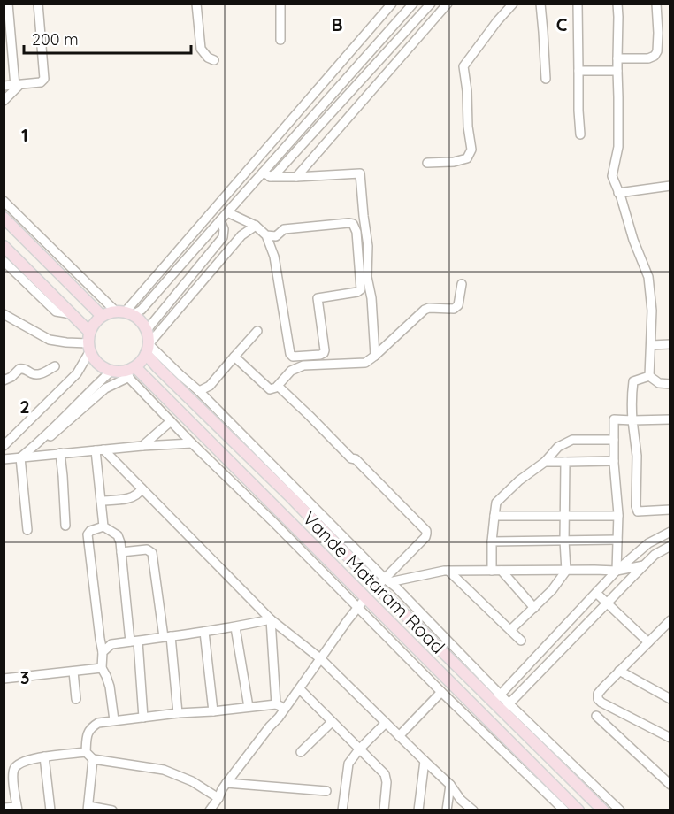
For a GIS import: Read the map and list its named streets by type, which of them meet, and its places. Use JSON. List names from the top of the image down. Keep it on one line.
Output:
{"streets":{"main road":["Vande Mataram Road"]},"scale_bar":"200 m","grid":{"columns":["B","C"],"rows":["1","2","3"]}}
